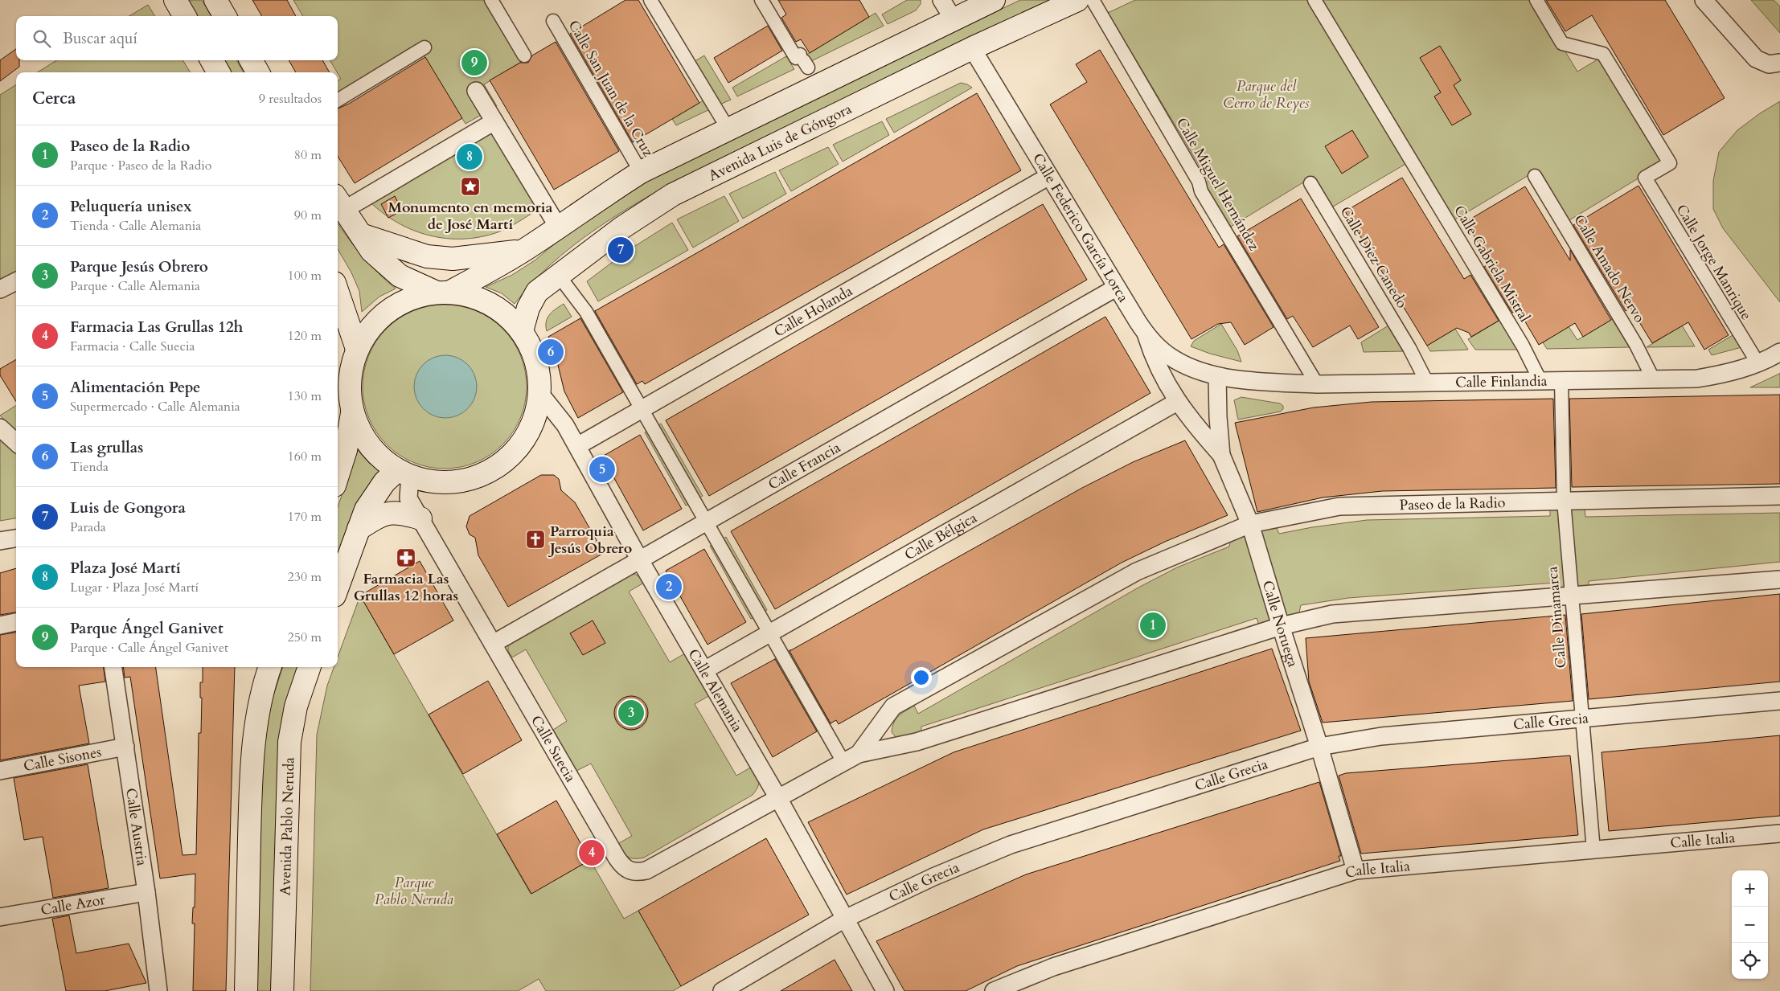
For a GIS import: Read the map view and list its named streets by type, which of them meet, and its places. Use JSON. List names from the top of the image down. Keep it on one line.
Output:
{"streets":{"main road":["Avenida Luis de Góngora","Avenida Pablo Neruda"],"street":["Calle San Juan de la Cruz","Calle Miguel Hernández","Calle Federico García Lorca","Calle Díez Canedo","Calle Jorge Manrique","Calle Gabriela Mistral","Calle Amado Nervo","Calle Holanda","Calle Finlandia","Calle Francia","Paseo de la Radio","Calle Bélgica","Calle Dinamarca","Calle Noruega","Calle Alemania","Calle Grecia","Calle Suecia","Calle Sisones","Calle Austria","Calle Italia","Calle Azor"]},"crossings":[["Avenida Luis de Góngora","Calle Federico García Lorca"],["Calle Miguel Hernández","Calle Finlandia"],["Calle Federico García Lorca","Calle Holanda"],["Calle Federico García Lorca","Calle Finlandia"],["Calle Federico García Lorca","Calle Francia"],["Calle Federico García Lorca","Calle Noruega"],["Calle Díez Canedo","Calle Finlandia"],["Calle Jorge Manrique","Calle Finlandia"],["Calle Gabriela Mistral","Calle Finlandia"],["Calle Amado Nervo","Calle Finlandia"],["Calle Holanda","Calle Alemania"],["Calle Finlandia","Calle Dinamarca"],["Calle Finlandia","Calle Noruega"],["Calle Francia","Calle Alemania"],["Calle Francia","Calle Suecia"],["Paseo de la Radio","Calle Dinamarca"],["Paseo de la Radio","Calle Noruega"],["Paseo de la Radio","Calle Alemania"],["Paseo de la Radio","Calle Suecia"],["Calle Bélgica","Calle Alemania"],["Calle Dinamarca","Calle Grecia"],["Calle Dinamarca","Calle Italia"],["Calle Noruega","Calle Grecia"],["Calle Noruega","Calle Italia"],["Calle Alemania","Calle Grecia"],["Calle Alemania","Calle Suecia"],["Calle Sisones","Calle Austria"],["Calle Austria","Calle Azor"]],"parks":["Parque del Cerro de Reyes","Parque Pablo Neruda"],"places":{"place":["Monumento en memoria de José Martí"],"church":["Parroquia Jesús Obrero"],"pharmacy":["Farmacia Las Grullas 12 horas"]},"page":{"search":"Buscar aquí","pins":["9","8","7","6","5","2","1","3","4"],"heading":["Cerca","9 resultados"],"list":[{"mark":"1","name":"Paseo de la Radio","note":"Parque · Paseo de la Radio","value":"80 m"},{"mark":"2","name":"Peluquería unisex","note":"Tienda · Calle Alemania","value":"90 m"},{"mark":"3","name":"Parque Jesús Obrero","note":"Parque · Calle Alemania","value":"100 m"},{"mark":"4","name":"Farmacia Las Grullas 12h","note":"Farmacia · Calle Suecia","value":"120 m"},{"mark":"5","name":"Alimentación Pepe","note":"Supermercado · Calle Alemania","value":"130 m"},{"mark":"6","name":"Las grullas","note":"Tienda","value":"160 m"},{"mark":"7","name":"Luis de Gongora","note":"Parada","value":"170 m"},{"mark":"8","name":"Plaza José Martí","note":"Lugar · Plaza José Martí","value":"230 m"},{"mark":"9","name":"Parque Ángel Ganivet","note":"Parque · Calle Ángel Ganivet","value":"250 m"}],"map_buttons":["+","−"]}}
